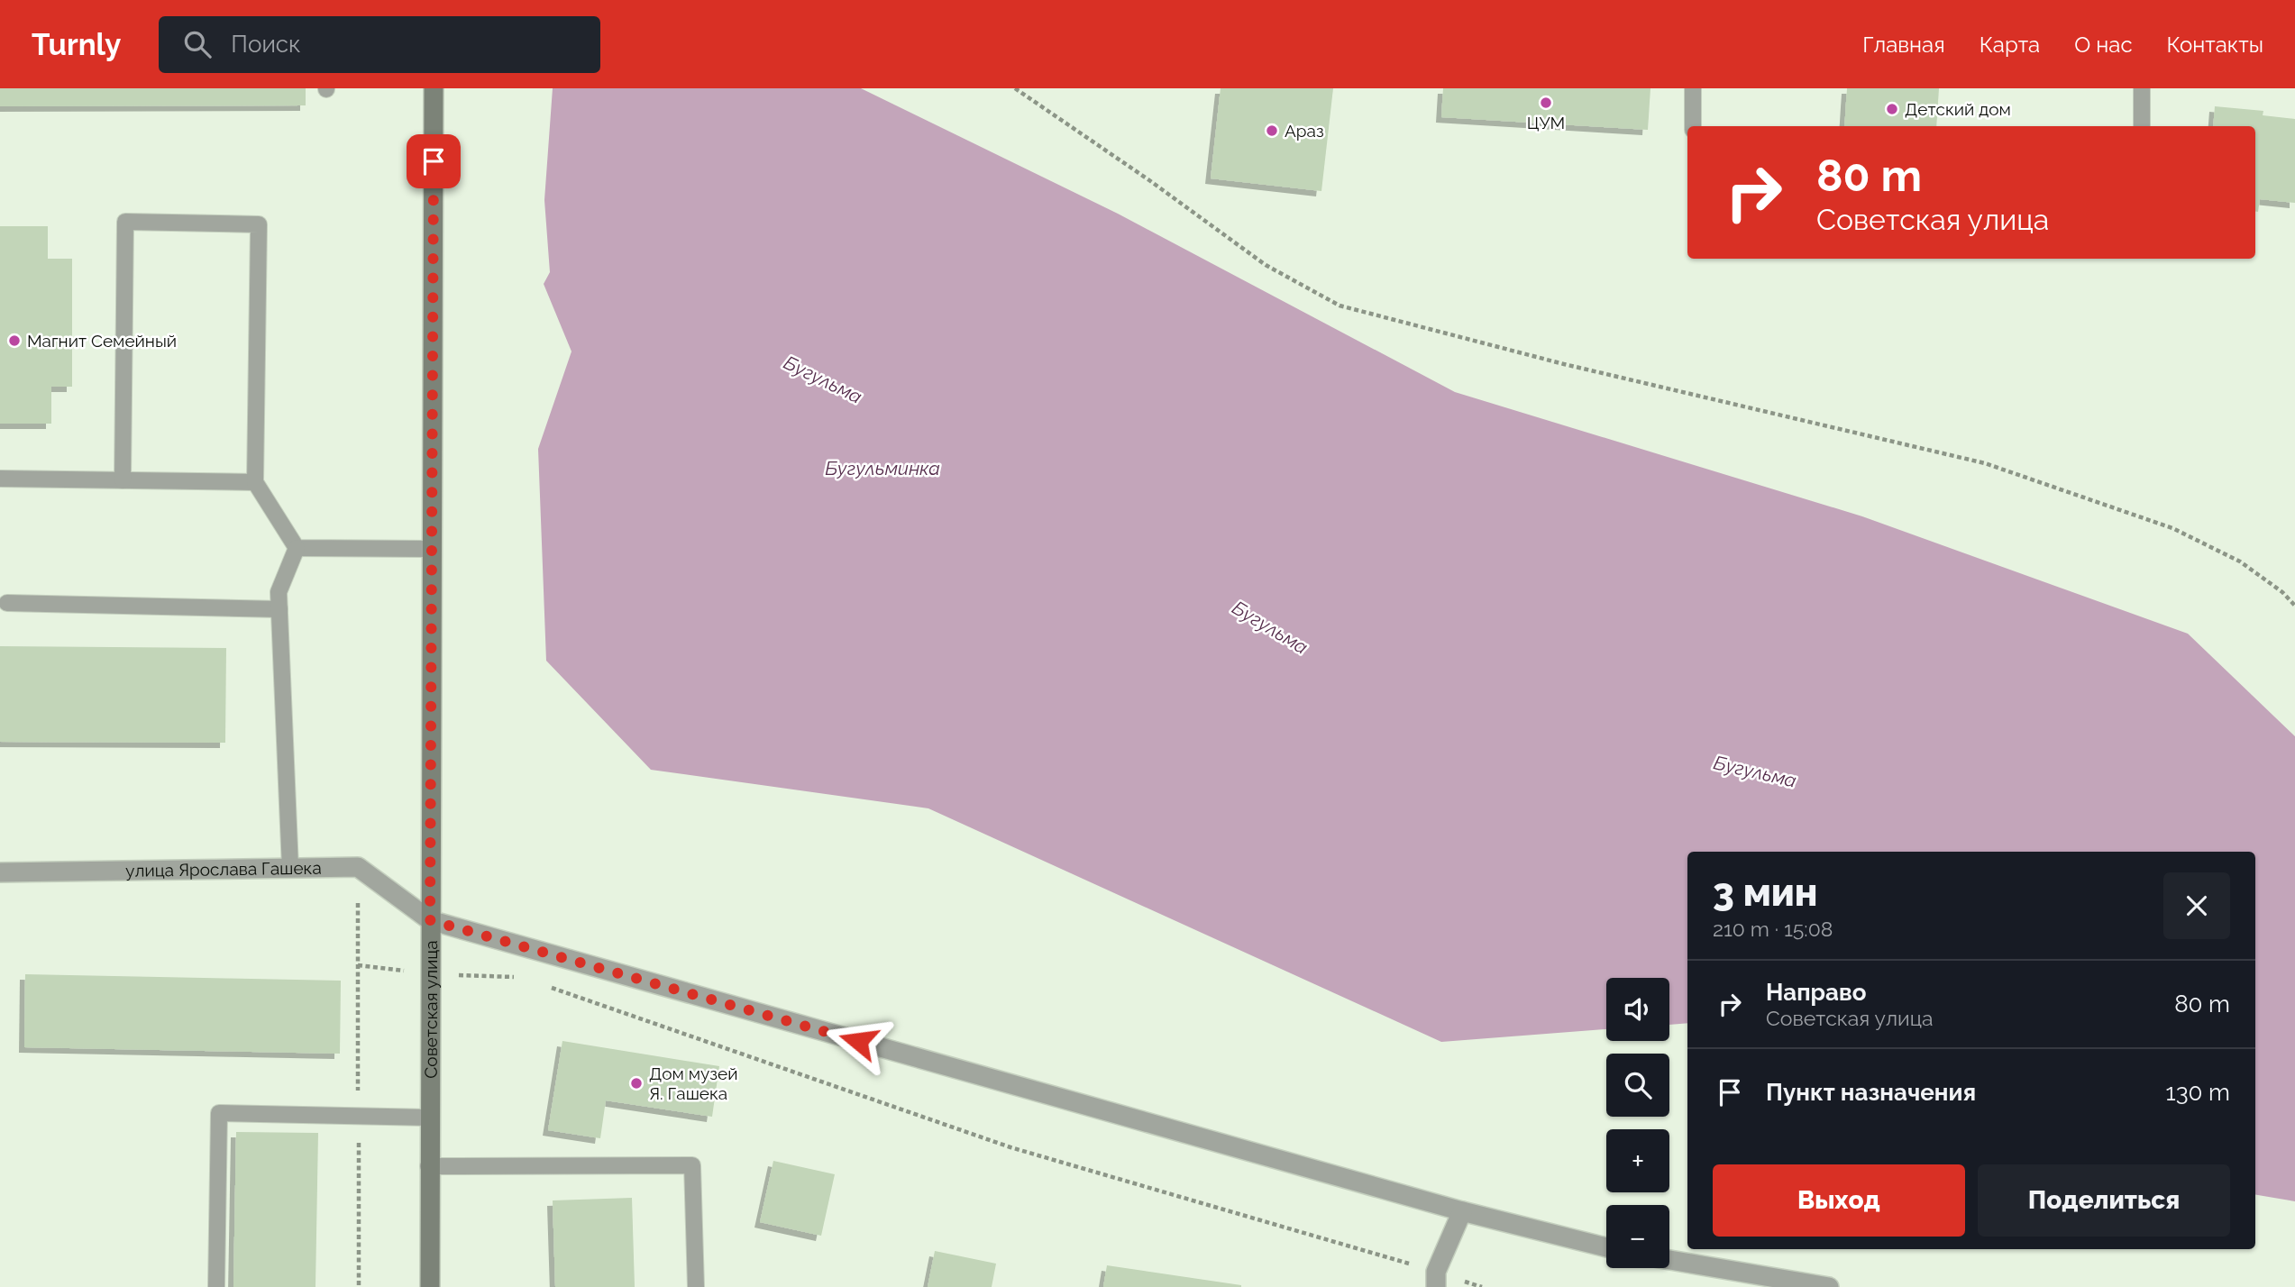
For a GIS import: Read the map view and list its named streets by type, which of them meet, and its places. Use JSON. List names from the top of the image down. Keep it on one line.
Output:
{"streets":{"street":["улица Ярослава Гашека","Советская улица"]},"water":["Бугульма","Бугульминка"],"places":["ЦУМ","Детский дом","Араз","Магнит Семейный","Дом музей Я. Гашека"],"page":{"header":"Turnly","search":"Поиск","nav":["Главная","Карта","О нас","Контакты"],"turn":["80 m","Советская улица"],"heading":["3 мин","210 m · 15:08"],"list":[{"name":"Направо","note":"Советская улица","value":"80 m"},{"name":"Пункт назначения","value":"130 m"}],"map_buttons":["+","−"],"buttons":["Выход","Поделиться"]}}
